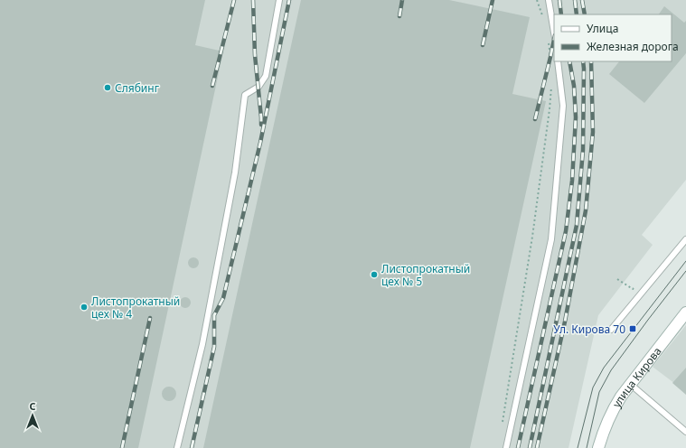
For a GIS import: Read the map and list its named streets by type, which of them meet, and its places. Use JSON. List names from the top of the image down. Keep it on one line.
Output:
{"streets":{"main road":["улица Кирова"]},"places":{"other":["Слябинг","Листопрокатный цех № 5","Листопрокатный цех № 4"],"transit":["Ул. Кирова 70"]},"legend":["Улица","Железная дорога"],"north":"top"}
